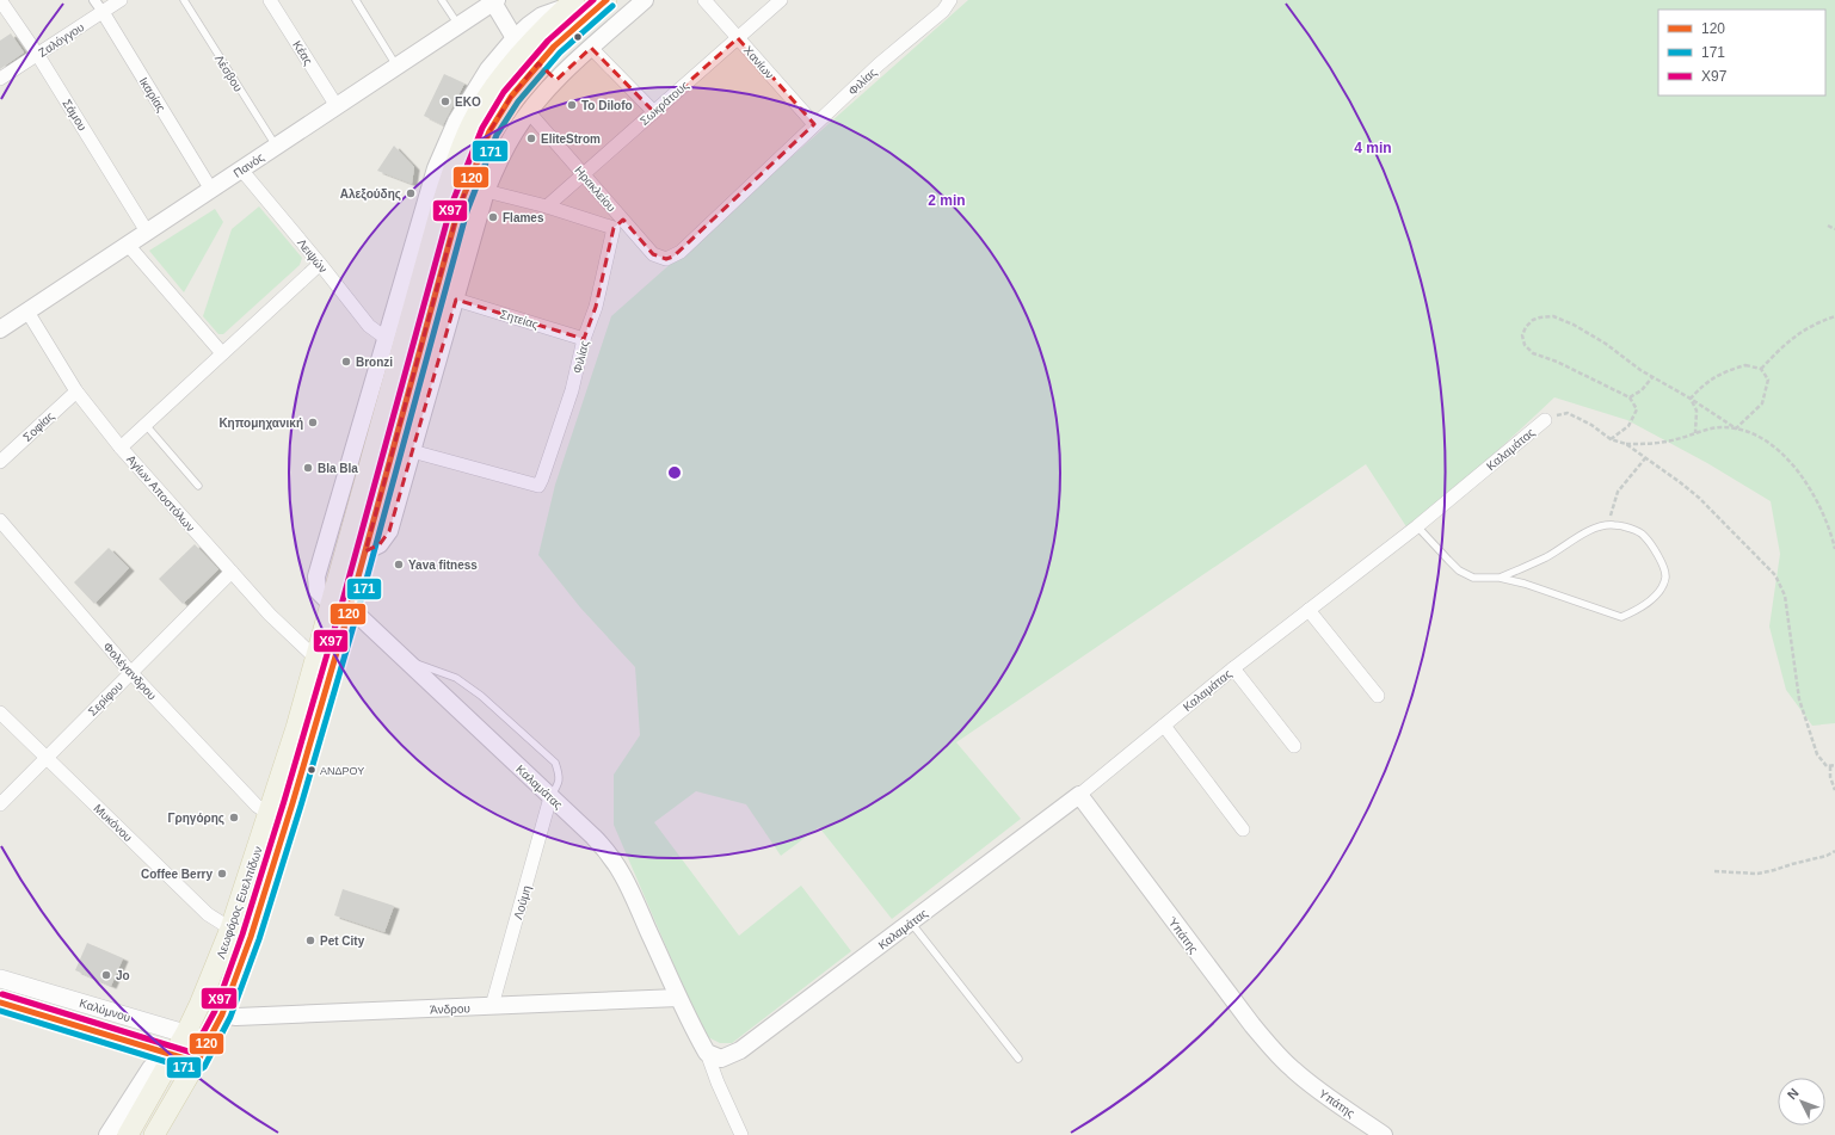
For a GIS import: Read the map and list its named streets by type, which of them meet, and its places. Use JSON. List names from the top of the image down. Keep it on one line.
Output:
{"streets":{"main road":["Λεωφόρος Ευελπίδων","Καλύμνου"],"street":["Ζαλόγγου","Κέας","Χανίων","Φιλίας","Ικαρίας","Σωκράτους","Σάμου","Πανός","Ηρακλείου","Λειψών","Σητείας","Σοφίας","Καλαμάτας","Αγίων Αποστόλων","Φολέγανδρου","Σερίφου","Μυκόνου","Λούμη","Ύπάτης","Άνδρου","Υπάτης"],"lane":["Λέσβου"]},"crossings":[["Ζαλόγγου","Ικαρίας"],["Ζαλόγγου","Σάμου"],["Κέας","Πανός"],["Χανίων","Φιλίας"],["Χανίων","Σωκράτους"],["Λέσβου","Πανός"],["Φιλίας","Ηρακλείου"],["Φιλίας","Σητείας"],["Ικαρίας","Πανός"],["Σωκράτους","Ηρακλείου"],["Σάμου","Πανός"],["Πανός","Λειψών"],["Πανός","Αγίων Αποστόλων"],["Λειψών","Καλαμάτας"],["Σοφίας","Αγίων Αποστόλων"],["Καλαμάτας","Λεωφόρος Ευελπίδων"],["Καλαμάτας","Λούμη"],["Καλαμάτας","Ύπάτης"],["Καλαμάτας","Άνδρου"],["Αγίων Αποστόλων","Σερίφου"],["Αγίων Αποστόλων","Λεωφόρος Ευελπίδων"],["Φολέγανδρου","Σερίφου"],["Φολέγανδρου","Λεωφόρος Ευελπίδων"],["Σερίφου","Μυκόνου"],["Μυκόνου","Λεωφόρος Ευελπίδων"],["Λεωφόρος Ευελπίδων","Άνδρου"],["Λεωφόρος Ευελπίδων","Καλύμνου"],["Λούμη","Άνδρου"],["Ύπάτης","Υπάτης"]],"places":["EKO","To Dilofo","EliteStrom","Αλεξούδης","Flames","Bronzi","Κηπομηχανική","Bla Bla","Yava fitness","ΑΝΔΡΟΥ","Γρηγόρης","Coffee Berry","Pet City","Jo"],"lines":["transit line 120","transit line X97","transit line 171"],"legend":["120","171","X97"],"north":"top left","rings":["4 min","2 min"]}
